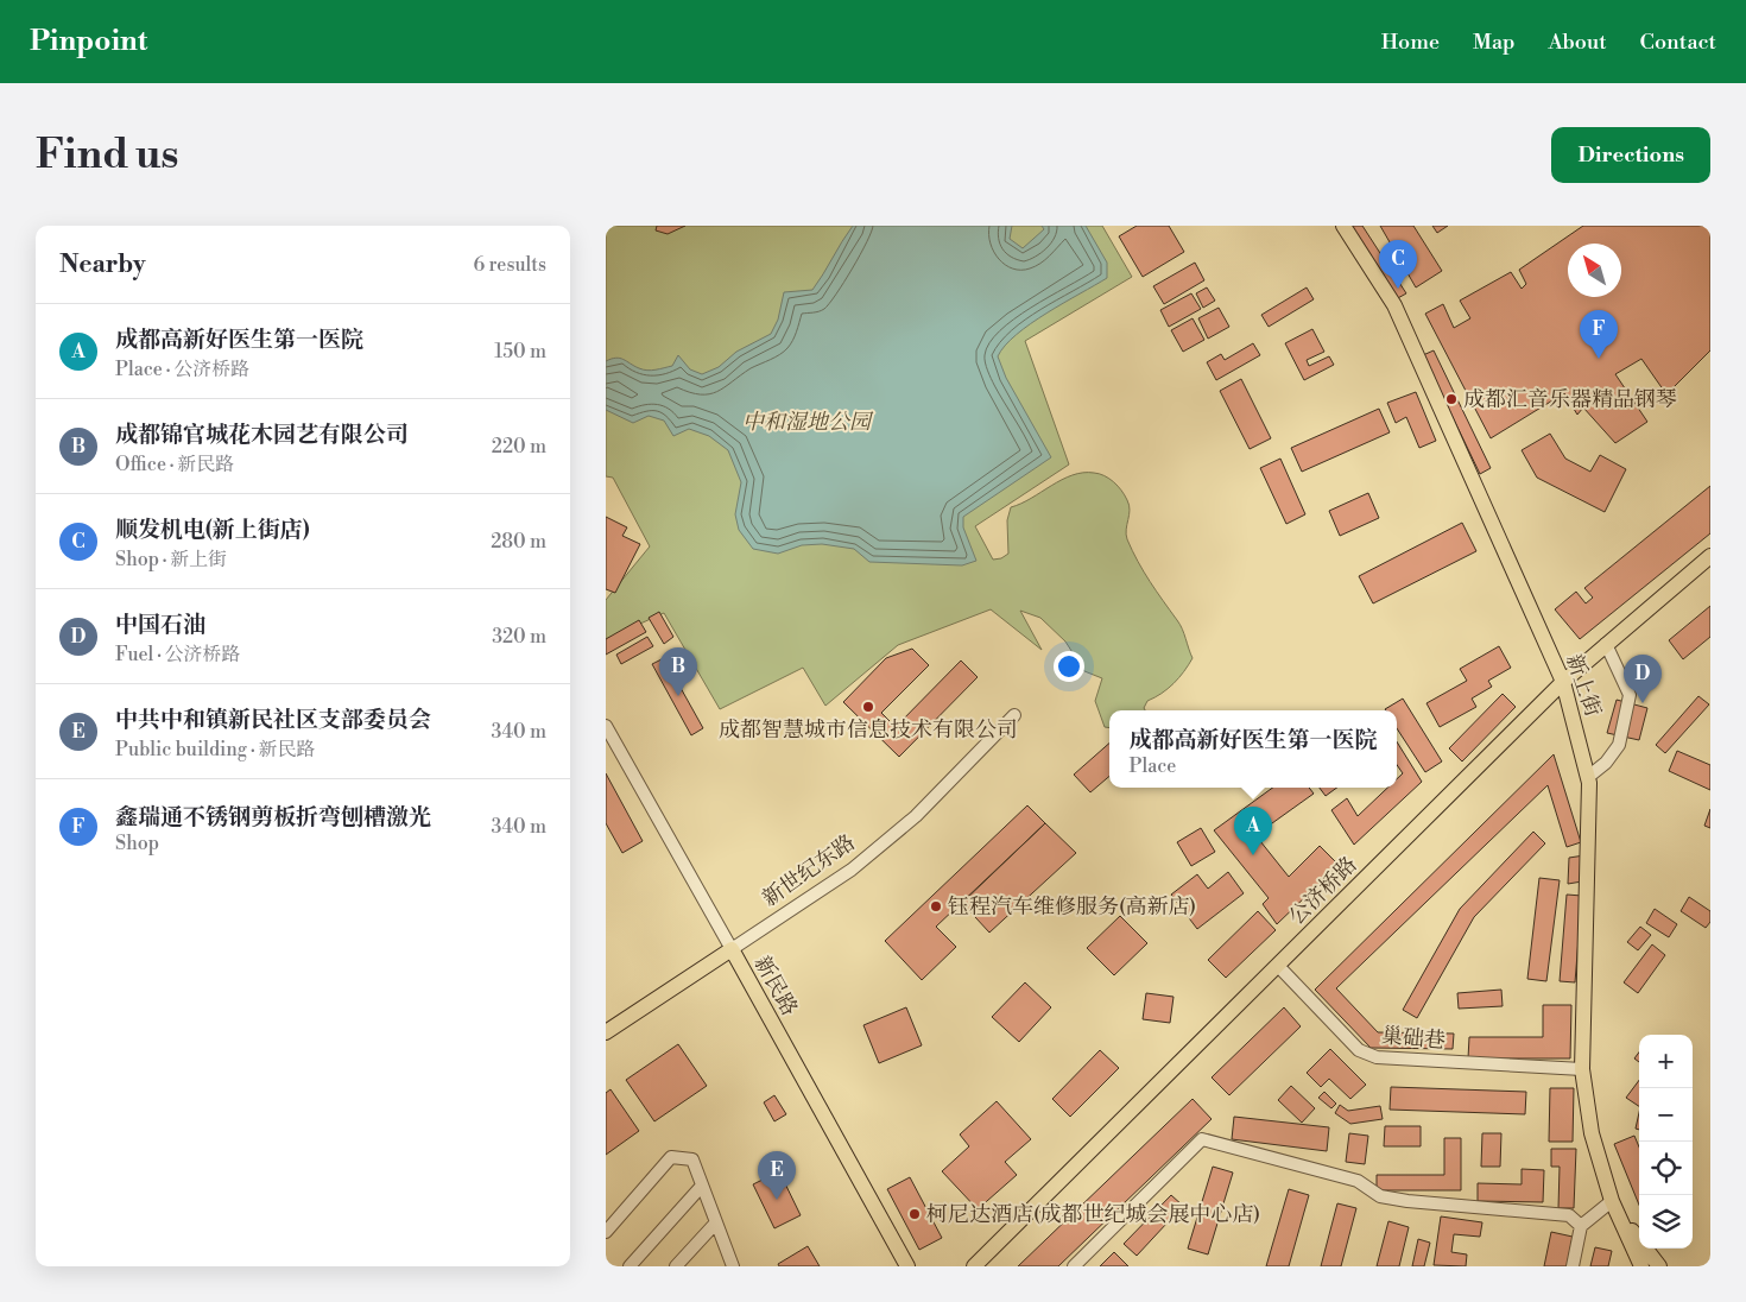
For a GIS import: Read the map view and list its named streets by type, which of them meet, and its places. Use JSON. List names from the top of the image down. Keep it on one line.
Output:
{"streets":{"main road":["新上街","新世纪东路","公济桥路","新民路"],"street":["巢础巷"]},"crossings":[["新上街","公济桥路"],["新上街","巢础巷"],["新世纪东路","新民路"],["公济桥路","巢础巷"]],"parks":["中和湿地公园"],"places":["成都汇音乐器精品钢琴","成都智慧城市信息技术有限公司","钰程汽车维修服务(高新店)","柯尼达酒店(成都世纪城会展中心店)"],"north":"top left","page":{"header":"Pinpoint","nav":["Home","Map","About","Contact"],"buttons":"Directions","title":"Find us","heading":["Nearby","6 results"],"pins":["C","F","B","D","A","E"],"list":[{"mark":"A","name":"成都高新好医生第一医院","note":"Place · 公济桥路","value":"150 m"},{"mark":"B","name":"成都锦官城花木园艺有限公司","note":"Office · 新民路","value":"220 m"},{"mark":"C","name":"顺发机电(新上街店)","note":"Shop · 新上街","value":"280 m"},{"mark":"D","name":"中国石油","note":"Fuel · 公济桥路","value":"320 m"},{"mark":"E","name":"中共中和镇新民社区支部委员会","note":"Public building · 新民路","value":"340 m"},{"mark":"F","name":"鑫瑞通不锈钢剪板折弯刨槽激光","note":"Shop","value":"340 m"}],"popup":["成都高新好医生第一医院","Place"],"map_buttons":["+","−"]}}
